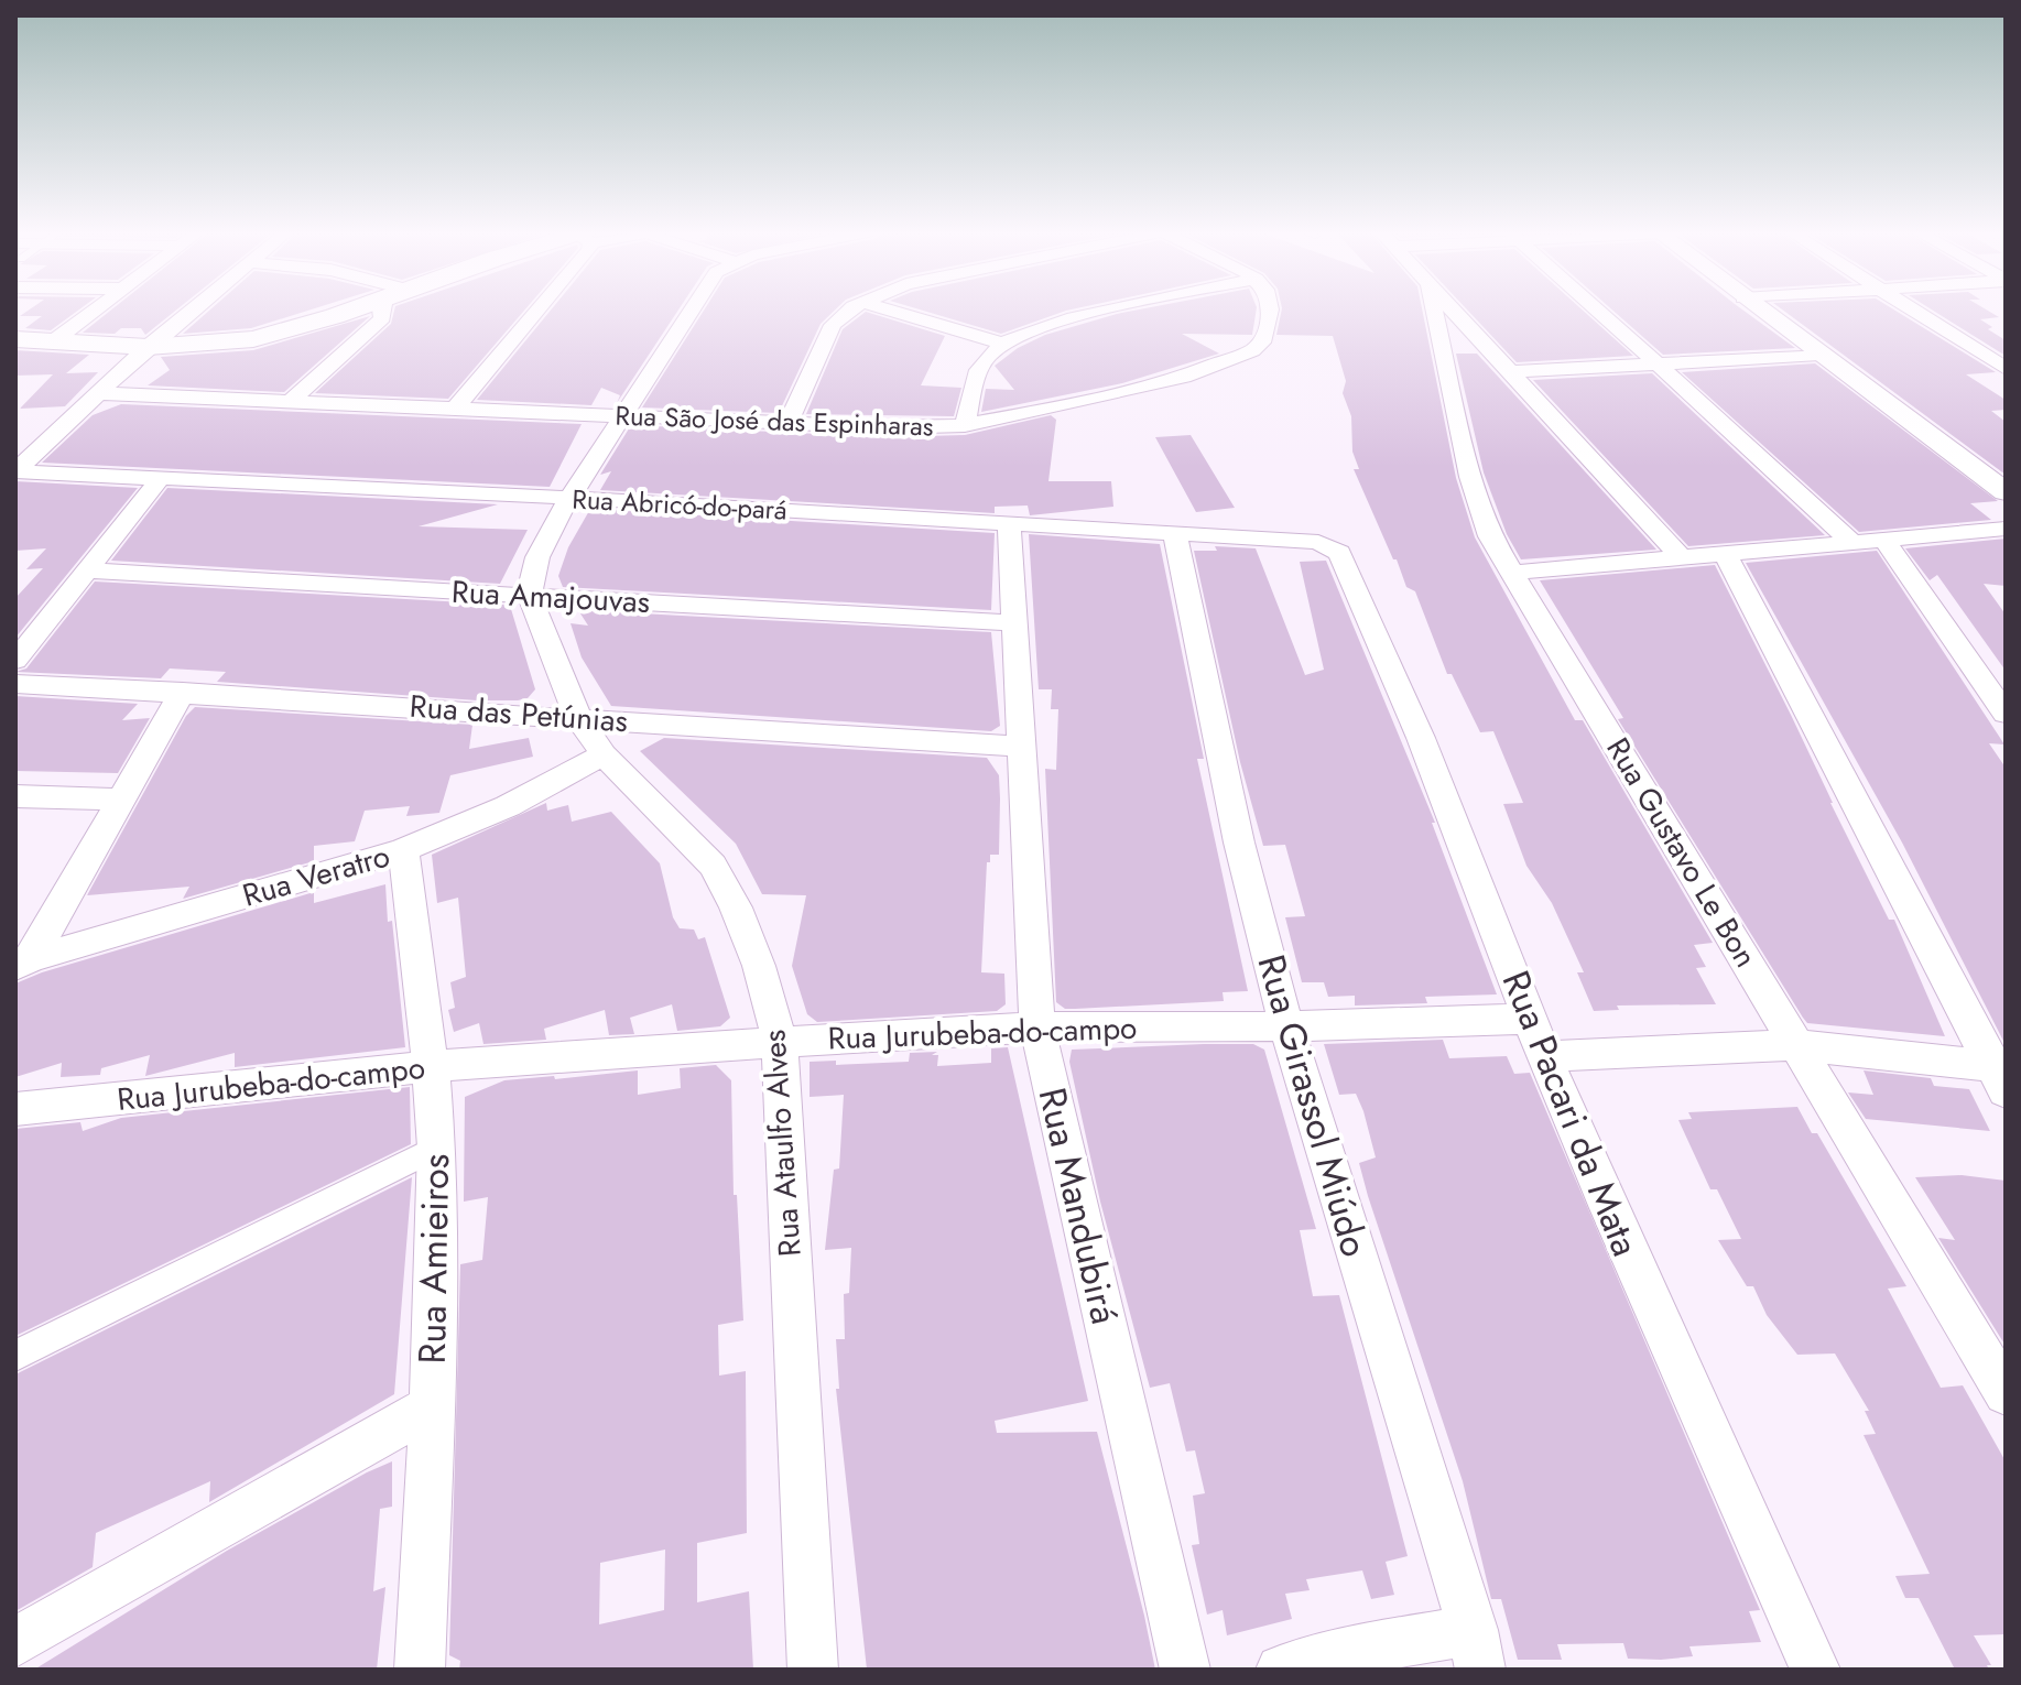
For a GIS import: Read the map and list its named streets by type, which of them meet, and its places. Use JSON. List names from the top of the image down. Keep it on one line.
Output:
{"streets":{"street":["Rua São José das Espinharas","Rua Abricó-do-pará","Rua Amajouvas","Rua das Petúnias","Rua Gustavo Le Bon","Rua Veratro","Rua Jurubeba-do-campo","Rua Girassol Miúdo","Rua Pacari da Mata","Rua Ataulfo Alves","Rua Mandubirá","Rua Amieiros"]},"crossings":[["Rua Abricó-do-pará","Rua Girassol Miúdo"],["Rua Abricó-do-pará","Rua Pacari da Mata"],["Rua Abricó-do-pará","Rua Mandubirá"],["Rua Amajouvas","Rua Ataulfo Alves"],["Rua Amajouvas","Rua Mandubirá"],["Rua das Petúnias","Rua Ataulfo Alves"],["Rua das Petúnias","Rua Mandubirá"],["Rua Veratro","Rua Ataulfo Alves"],["Rua Veratro","Rua Amieiros"],["Rua Jurubeba-do-campo","Rua Girassol Miúdo"],["Rua Jurubeba-do-campo","Rua Pacari da Mata"],["Rua Jurubeba-do-campo","Rua Ataulfo Alves"],["Rua Jurubeba-do-campo","Rua Mandubirá"],["Rua Jurubeba-do-campo","Rua Amieiros"]]}
